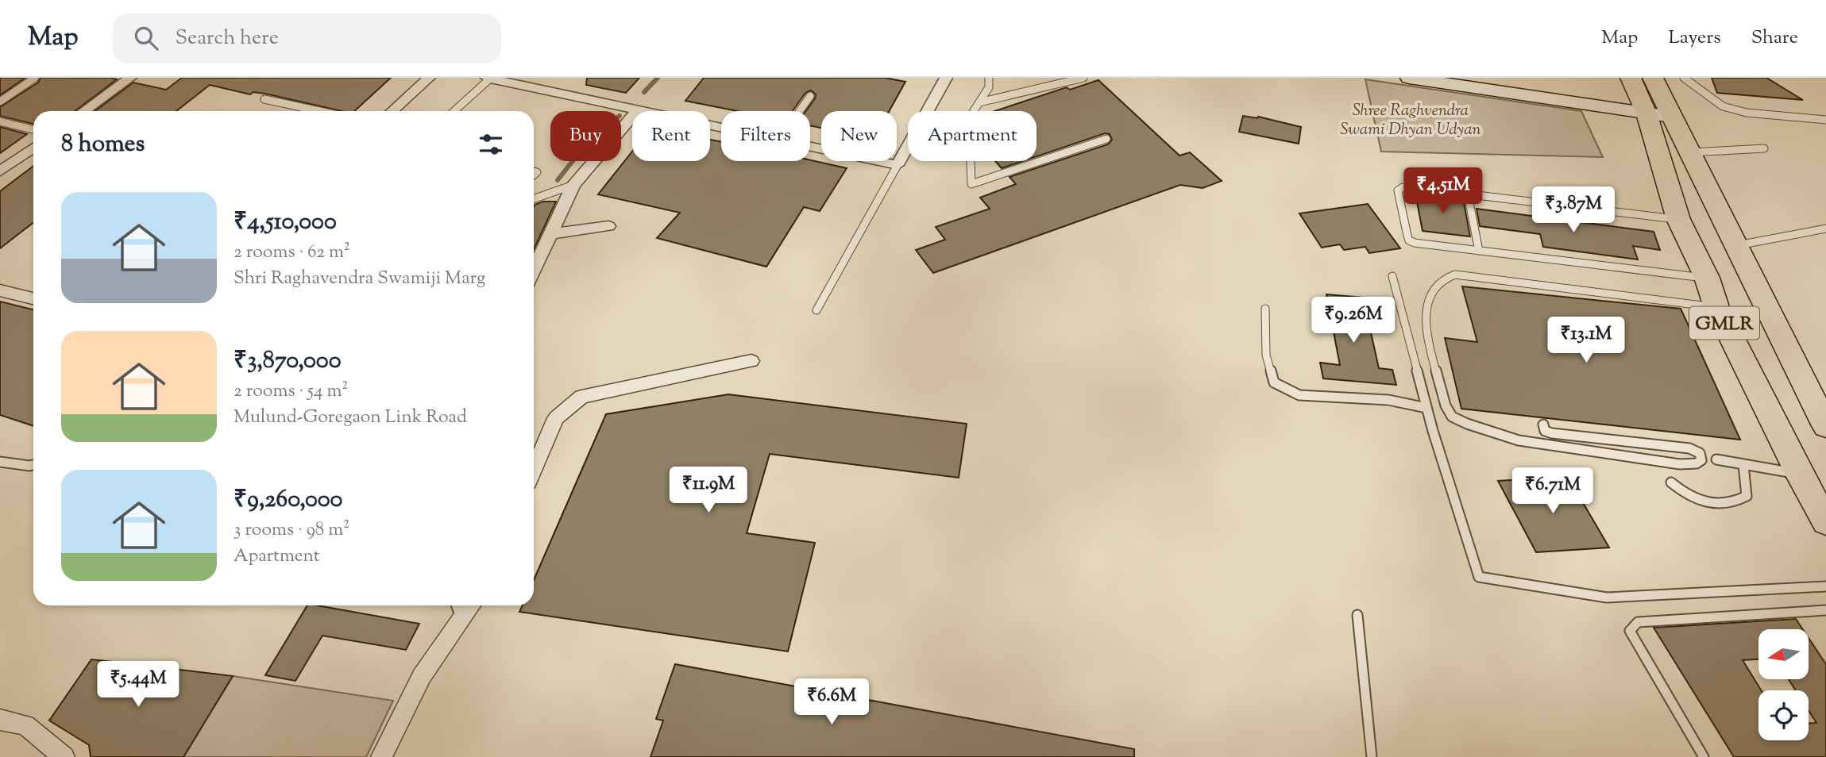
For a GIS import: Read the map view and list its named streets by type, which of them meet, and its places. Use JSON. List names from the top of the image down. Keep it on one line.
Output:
{"streets":{"main road":["GMLR"]},"parks":["Shree Raghvendra Swami Dhyan Udyan"],"north":"left","page":{"header":"Map","search":"Search here","nav":["Map","Layers","Share"],"chip":["Buy","Rent","Filters","New","Apartment"],"heading":"8 homes","price":["₹4.51M","₹3.87M","₹9.26M","₹13.1M","₹11.9M","₹6.71M","₹5.44M","₹6.6M"],"list":[{"name":"₹4,510,000","note":"2 rooms · 62 m² · Shri Raghavendra Swamiji Marg"},{"name":"₹3,870,000","note":"2 rooms · 54 m² · Mulund-Goregaon Link Road"},{"name":"₹9,260,000","note":"3 rooms · 98 m² · Apartment"}]}}
